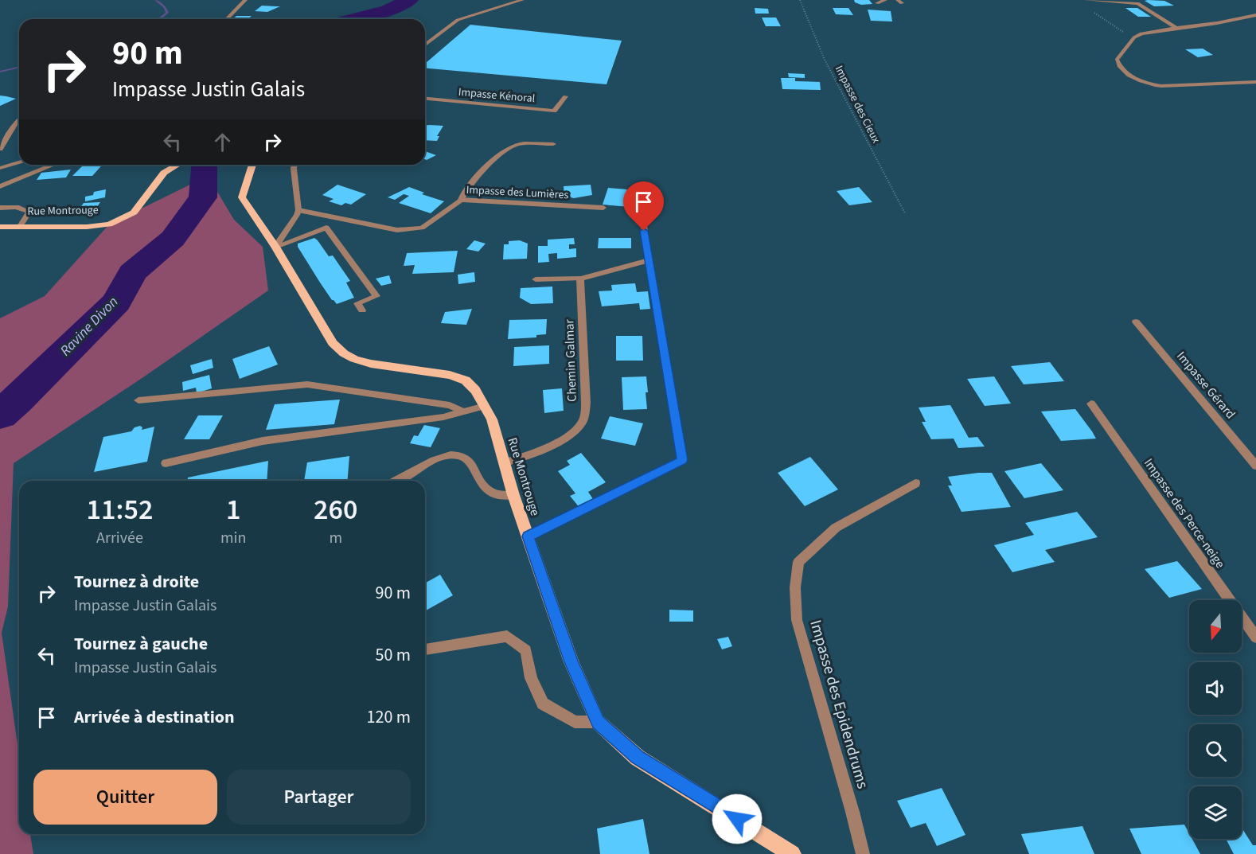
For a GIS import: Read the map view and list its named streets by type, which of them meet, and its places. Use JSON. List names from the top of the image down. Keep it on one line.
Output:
{"streets":{"main road":["Rue Montrouge"],"street":["Impasse Kénoral","Impasse des Lumières","Chemin Galmar","Impasse Gérard","Impasse des Perce-neige","Impasse des Epidendrums"],"path":["Impasse des Cieux"]},"crossings":[["Rue Montrouge","Chemin Galmar"]],"water":["Ravine Divon"],"north":"bottom","page":{"turn":["90 m","Impasse Justin Galais"],"eta":["11:52","Arrivée","1","min","260","m"],"list":[{"name":"Tournez à droite","note":"Impasse Justin Galais","value":"90 m"},{"name":"Tournez à gauche","note":"Impasse Justin Galais","value":"50 m"},{"name":"Arrivée à destination","value":"120 m"}],"buttons":["Quitter","Partager"]}}
